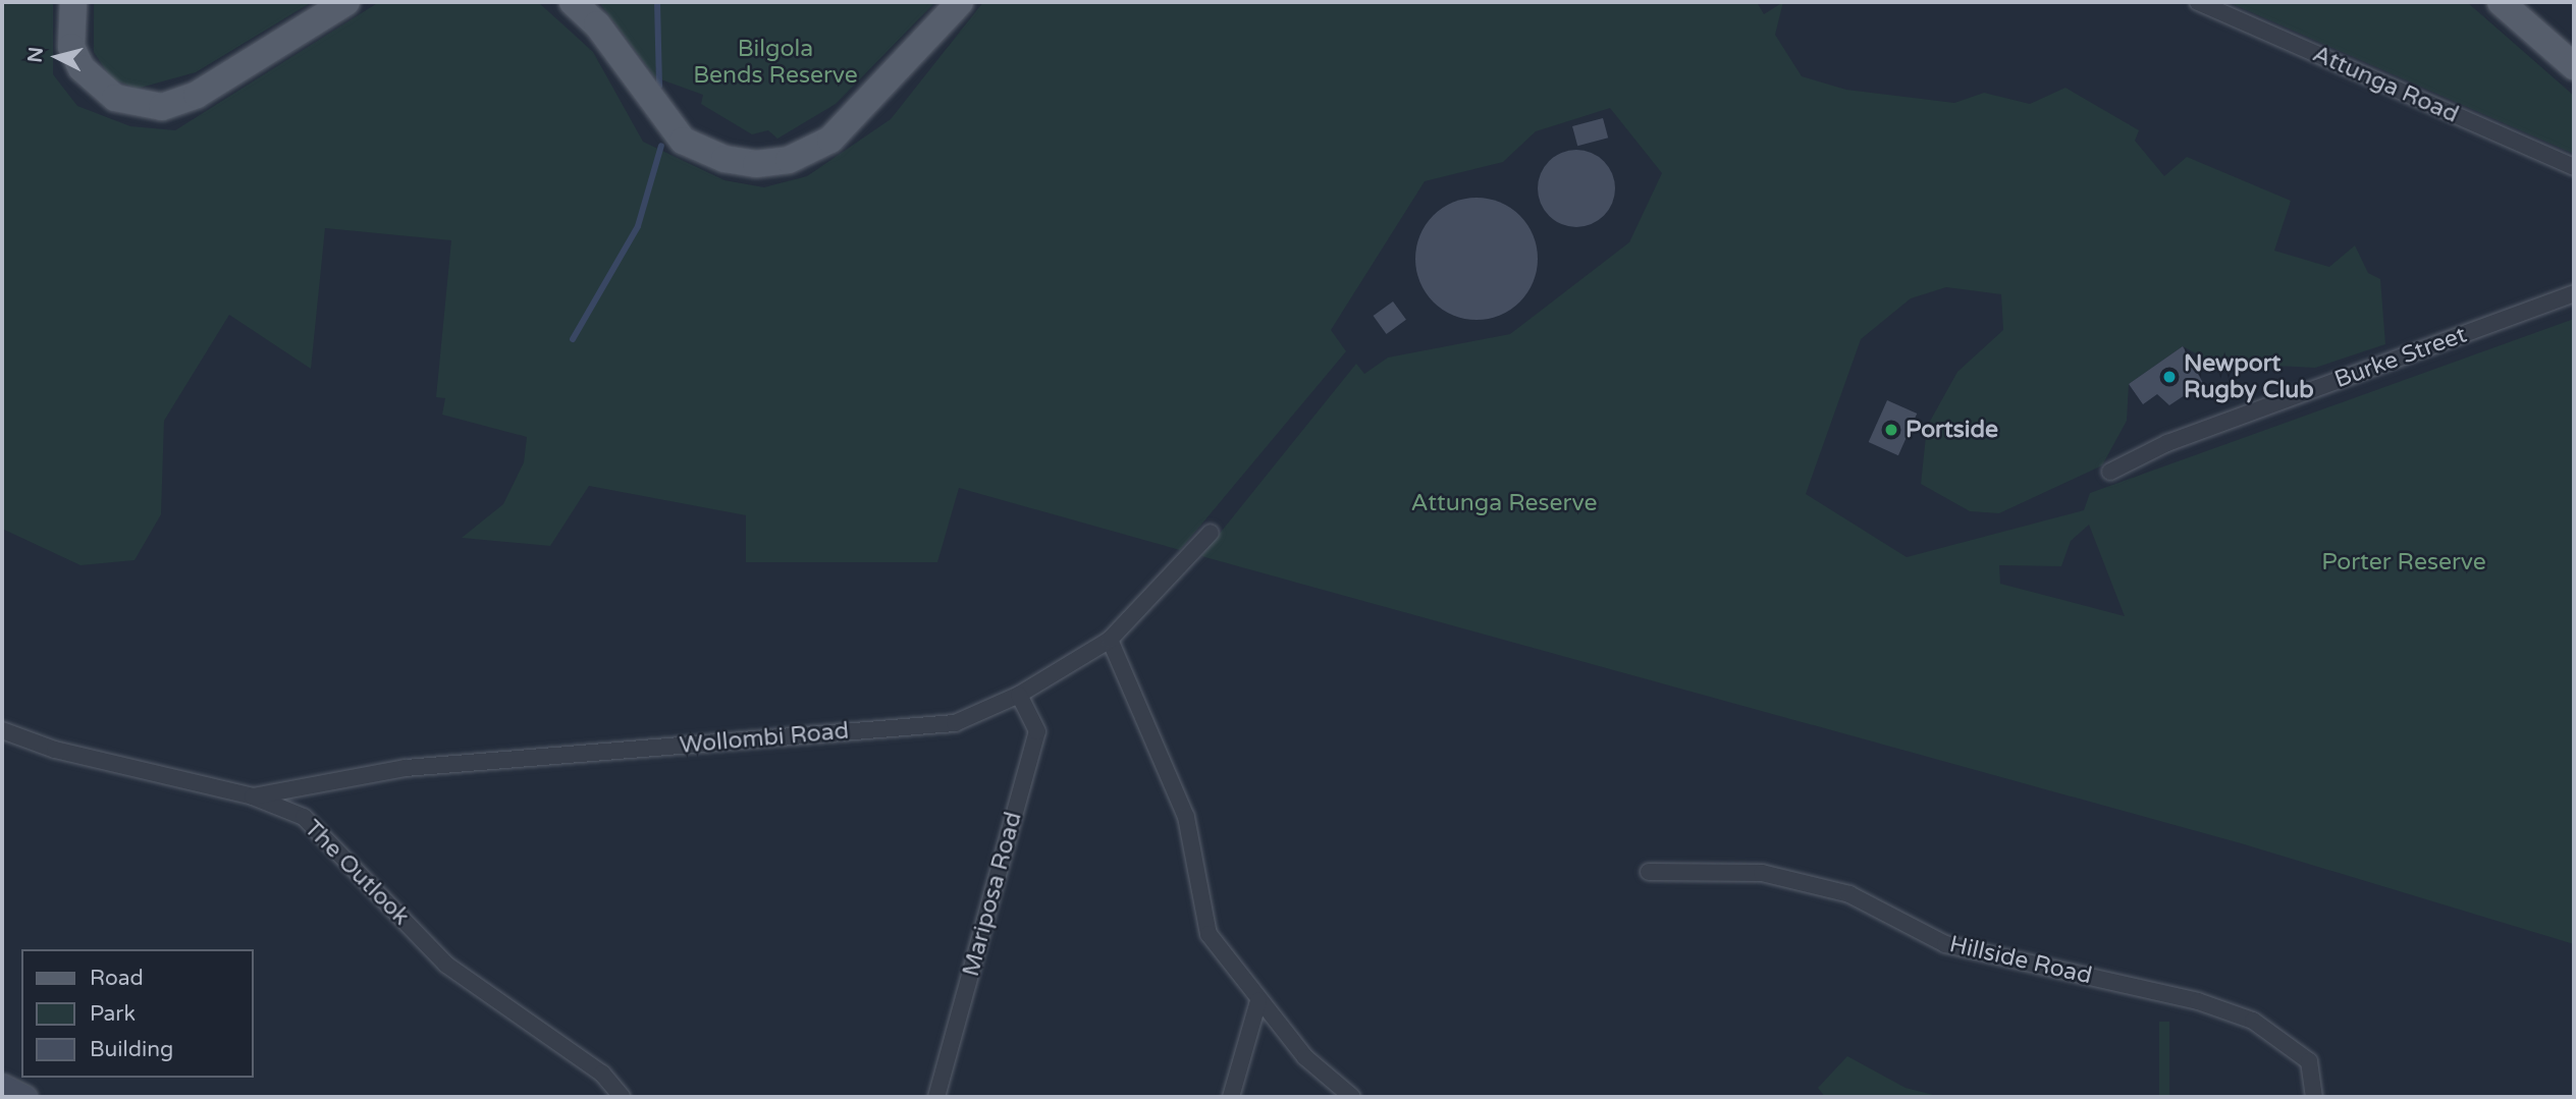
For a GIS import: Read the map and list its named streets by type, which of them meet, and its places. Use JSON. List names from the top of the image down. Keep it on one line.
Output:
{"streets":{"street":["Attunga Road","Burke Street","Wollombi Road","The Outlook","Mariposa Road","Hillside Road"]},"crossings":[["Wollombi Road","The Outlook"],["Wollombi Road","Mariposa Road"]],"parks":["Bilgola Bends Reserve","Attunga Reserve","Porter Reserve"],"places":["Newport Rugby Club","Portside"],"legend":["Road","Park","Building"],"north":"left"}
